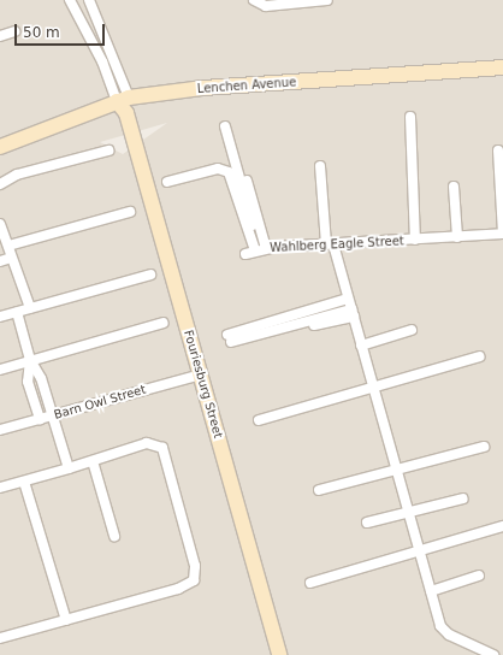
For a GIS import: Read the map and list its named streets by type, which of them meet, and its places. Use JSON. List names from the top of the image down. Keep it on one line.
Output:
{"streets":{"street":["Lenchen Avenue","Wahlberg Eagle Street","Fouriesburg Street","Barn Owl Street"]},"crossings":[["Lenchen Avenue","Fouriesburg Street"],["Fouriesburg Street","Barn Owl Street"]],"scale_bar":"50 m"}
